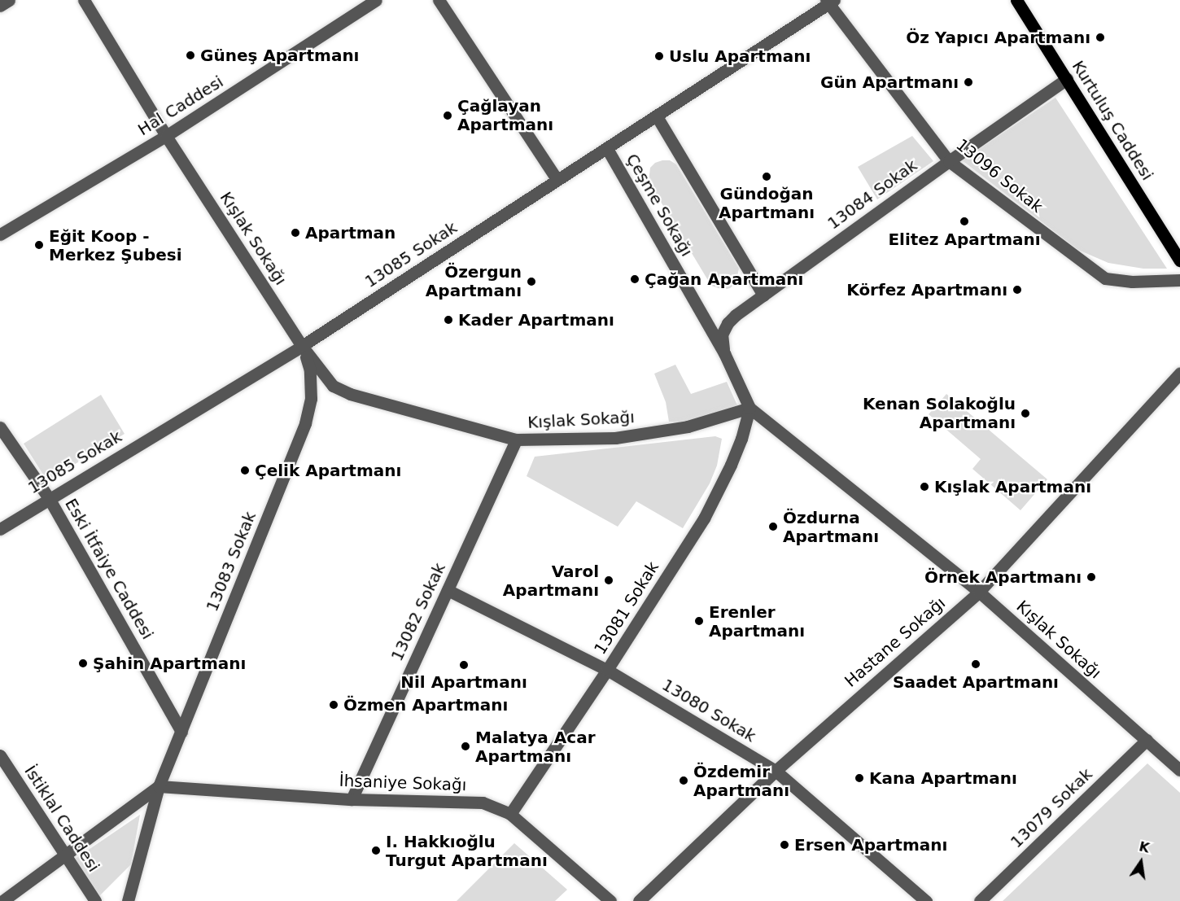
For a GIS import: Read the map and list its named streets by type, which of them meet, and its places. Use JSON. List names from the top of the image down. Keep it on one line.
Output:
{"streets":{"main road":["Kurtuluş Caddesi"],"street":["Hal Caddesi","13096 Sokak","13084 Sokak","Çeşme Sokağı","Kışlak Sokağı","13085 Sokak","13083 Sokak","Eski İtfaiye Caddesi","13081 Sokak","13082 Sokak","Hastane Sokağı","13080 Sokak","İhsaniye Sokağı","13079 Sokak","İstiklal Caddesi"]},"crossings":[["Hal Caddesi","Kışlak Sokağı"],["Kurtuluş Caddesi","13084 Sokak"],["13096 Sokak","13084 Sokak"],["13096 Sokak","13085 Sokak"],["13084 Sokak","Çeşme Sokağı"],["Çeşme Sokağı","Kışlak Sokağı"],["Çeşme Sokağı","13085 Sokak"],["Çeşme Sokağı","13081 Sokak"],["Kışlak Sokağı","13085 Sokak"],["Kışlak Sokağı","13083 Sokak"],["Kışlak Sokağı","13081 Sokak"],["Kışlak Sokağı","13082 Sokak"],["Kışlak Sokağı","Hastane Sokağı"],["Kışlak Sokağı","13079 Sokak"],["13085 Sokak","13083 Sokak"],["13085 Sokak","Eski İtfaiye Caddesi"],["13083 Sokak","Eski İtfaiye Caddesi"],["13083 Sokak","İhsaniye Sokağı"],["13081 Sokak","13080 Sokak"],["13081 Sokak","İhsaniye Sokağı"],["13082 Sokak","13080 Sokak"],["13082 Sokak","İhsaniye Sokağı"],["Hastane Sokağı","13080 Sokak"]],"places":["Öz Yapıcı Apartmanı","Güneş Apartmanı","Uslu Apartmanı","Gün Apartmanı","Çağlayan Apartmanı","Gündoğan Apartmanı","Elitez Apartmanı","Apartman","Eğit Koop - Merkez Şubesi","Çağan Apartmanı","Özergun Apartmanı","Körfez Apartmanı","Kader Apartmanı","Kenan Solakoğlu Apartmanı","Çelik Apartmanı","Kışlak Apartmanı","Özdurna Apartmanı","Örnek Apartmanı","Varol Apartmanı","Erenler Apartmanı","Şahin Apartmanı","Saadet Apartmanı","Nil Apartmanı","Özmen Apartmanı","Malatya Acar Apartmanı","Kana Apartmanı","Özdemir Apartmanı","Ersen Apartmanı","I. Hakkıoğlu Turgut Apartmanı"],"north":"top"}
